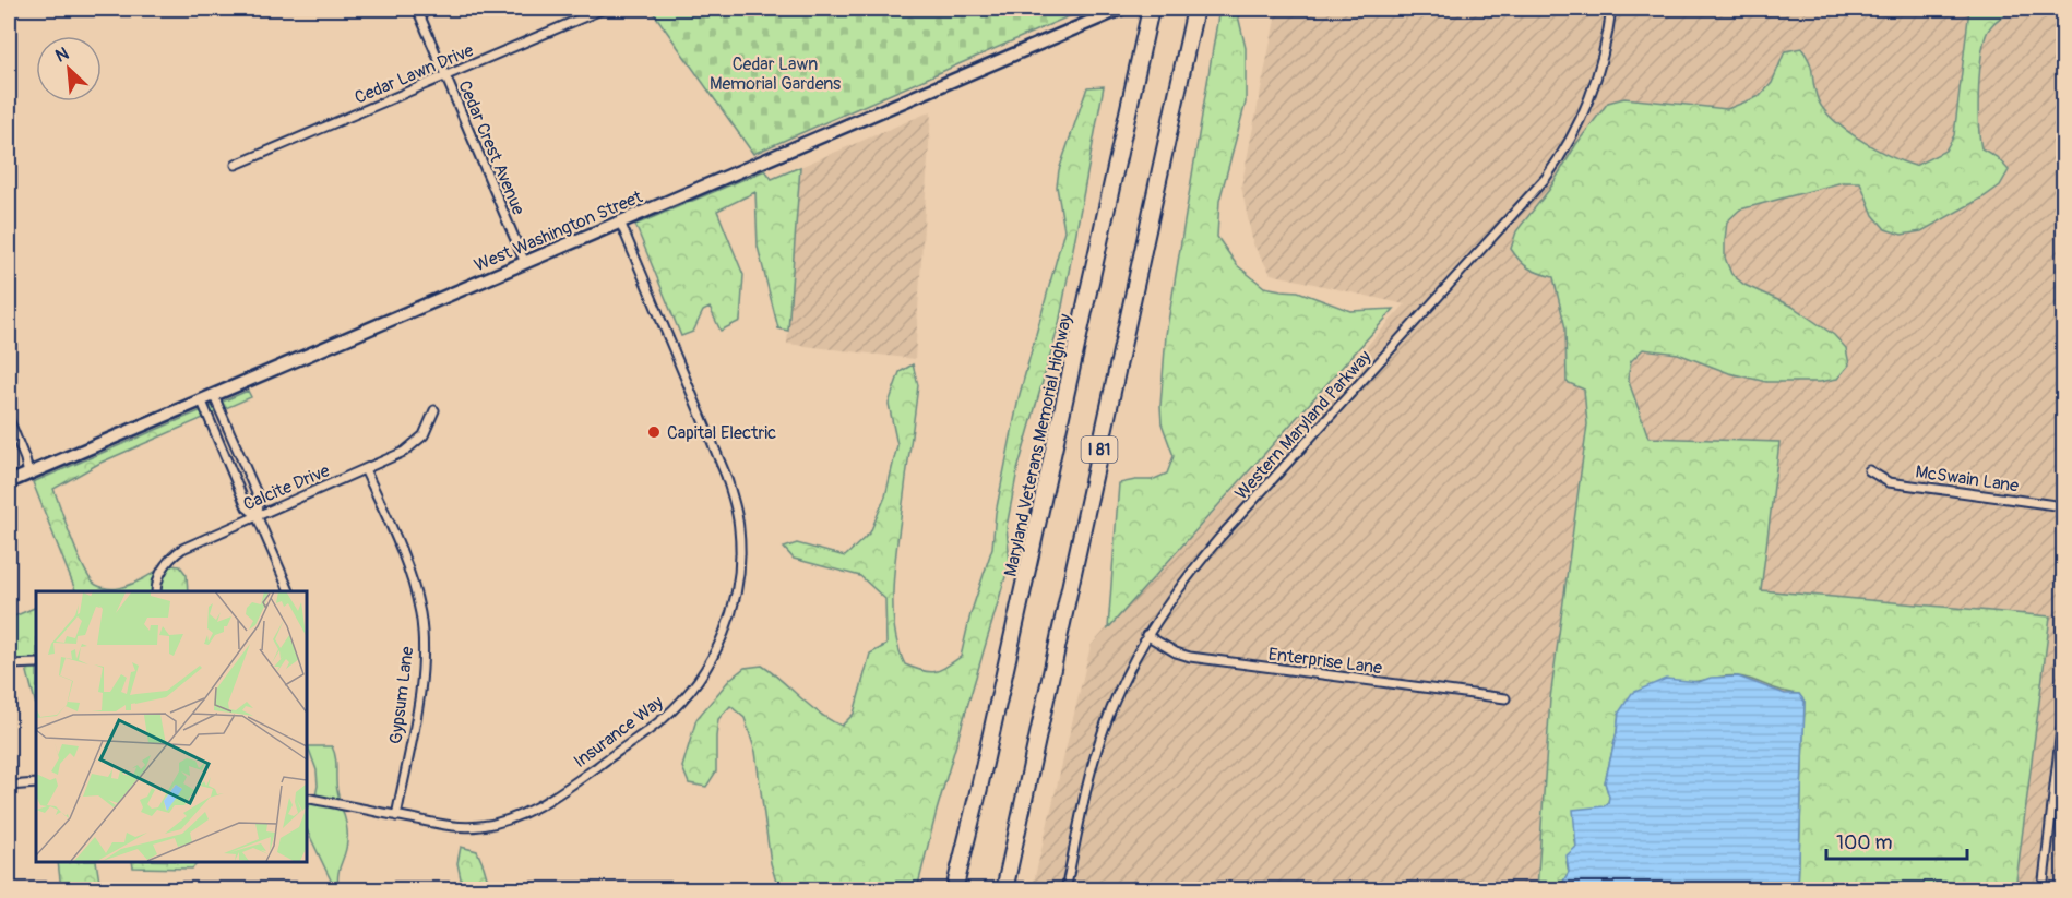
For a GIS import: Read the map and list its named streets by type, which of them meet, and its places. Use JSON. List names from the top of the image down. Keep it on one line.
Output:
{"streets":{"highway":["Maryland Veterans Memorial Highway","I 81"],"main road":["West Washington Street"],"street":["Cedar Lawn Drive","Cedar Crest Avenue","Western Maryland Parkway","McSwain Lane","Calcite Drive","Enterprise Lane","Gypsum Lane","Insurance Way"]},"crossings":[["Cedar Lawn Drive","Cedar Crest Avenue"],["Cedar Crest Avenue","West Washington Street"],["West Washington Street","Insurance Way"],["Western Maryland Parkway","Enterprise Lane"],["Calcite Drive","Gypsum Lane"],["Gypsum Lane","Insurance Way"]],"parks":["Cedar Lawn Memorial Gardens"],"places":["Capital Electric"],"scale_bar":"100 m","north":"top left"}
